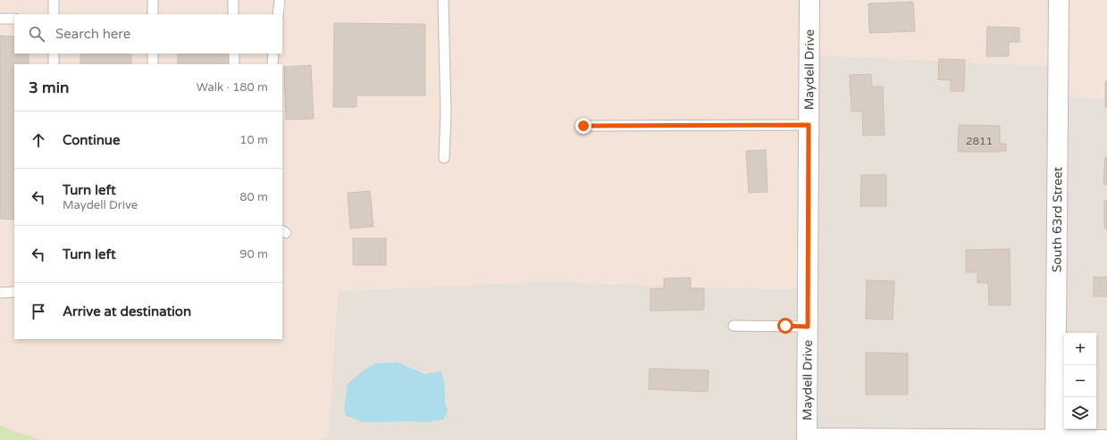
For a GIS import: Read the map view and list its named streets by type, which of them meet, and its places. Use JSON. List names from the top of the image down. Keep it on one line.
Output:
{"streets":{"street":["Maydell Drive","South 63rd Street"]},"house_numbers":["2811"],"page":{"search":"Search here","heading":["3 min","Walk · 180 m"],"list":[["Continue","10 m"],["Turn left","Maydell Drive","80 m"],["Turn left","90 m"],"Arrive at destination"],"map_buttons":["+","−"]}}
